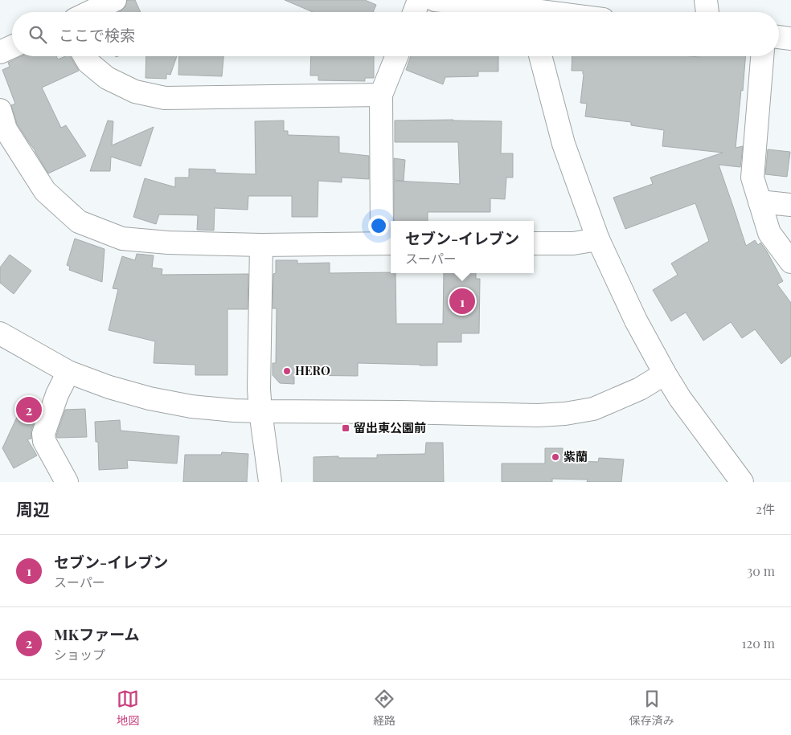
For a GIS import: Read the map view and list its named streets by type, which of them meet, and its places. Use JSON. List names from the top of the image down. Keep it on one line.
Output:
{"places":{"other":["HERO","紫蘭"],"transit":["留出東公園前"]},"page":{"search":"ここで検索","popup":["セブン-イレブン","スーパー"],"pins":["1","2"],"heading":["周辺","2件"],"list":[{"mark":"1","name":"セブン-イレブン","note":"スーパー","value":"30 m"},{"mark":"2","name":"MKファーム","note":"ショップ","value":"120 m"}],"nav":["地図","経路","保存済み"]}}
